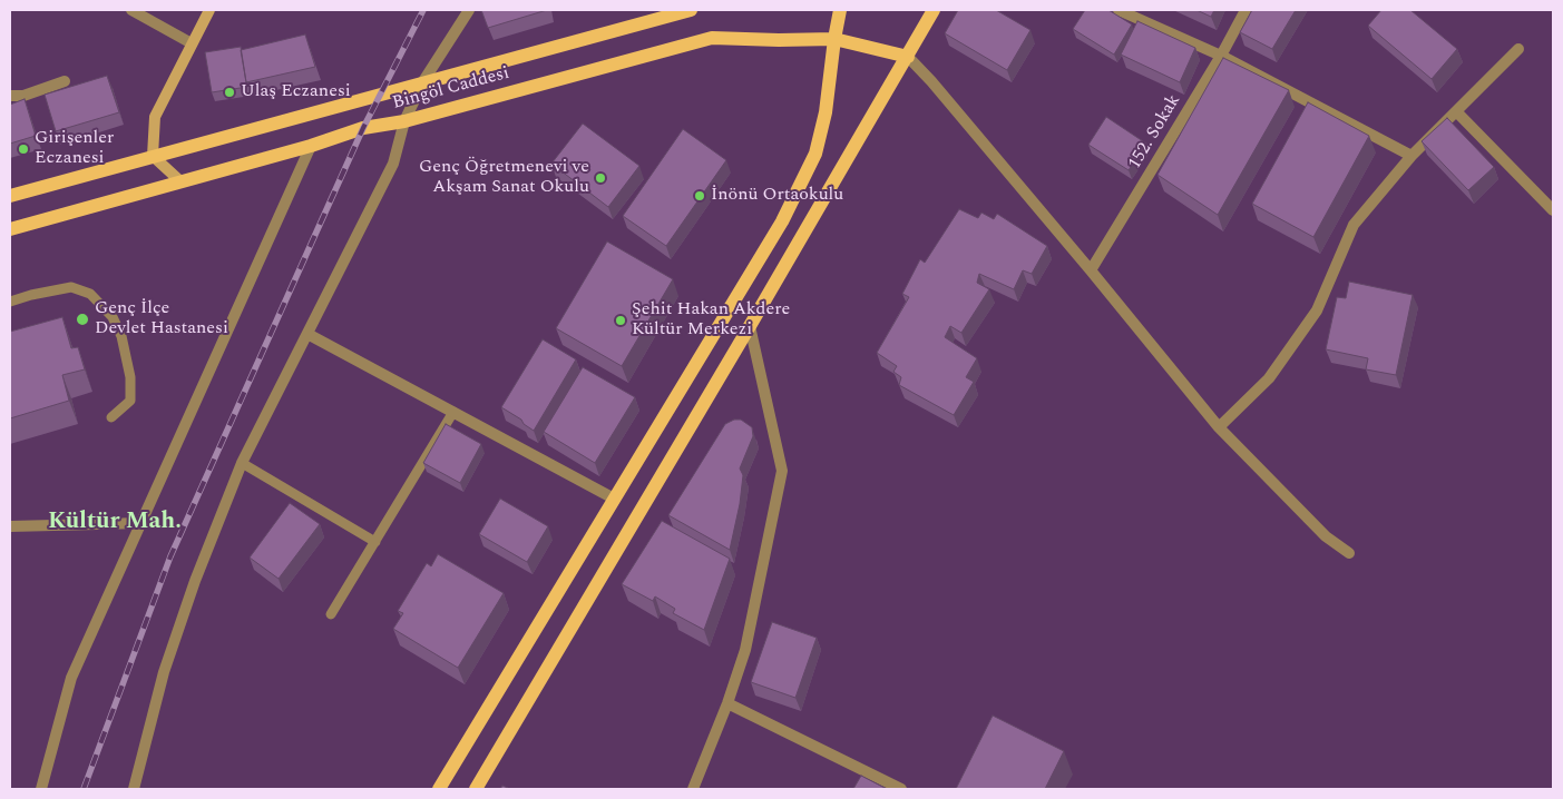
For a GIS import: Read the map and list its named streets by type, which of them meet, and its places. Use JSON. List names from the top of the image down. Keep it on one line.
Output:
{"streets":{"main road":["Bingöl Caddesi"],"street":["152. Sokak"]},"districts":["Kültür Mah."],"places":["Ulaş Eczanesi","Girişenler Eczanesi","Genç Öğretmenevi ve Akşam Sanat Okulu","İnönü Ortaokulu","Genç İlçe Devlet Hastanesi","Şehit Hakan Akdere Kültür Merkezi"]}
